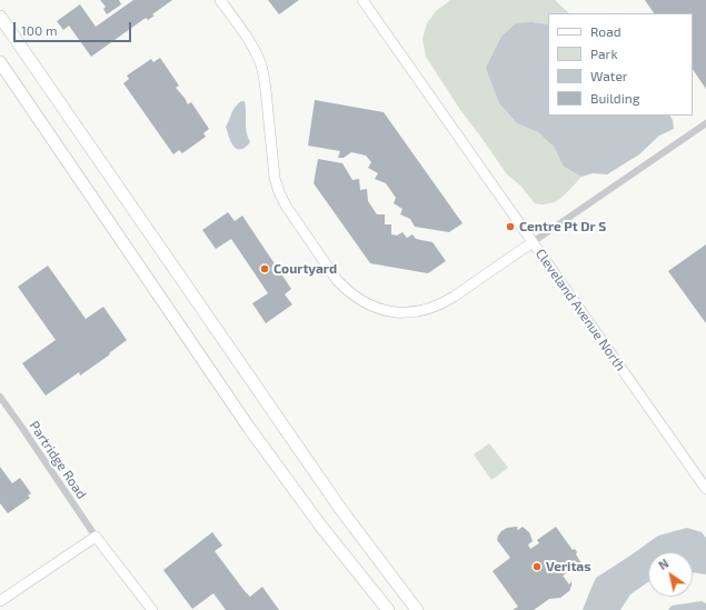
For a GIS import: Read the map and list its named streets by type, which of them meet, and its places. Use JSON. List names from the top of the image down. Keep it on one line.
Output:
{"streets":{"street":["Cleveland Avenue North","Partridge Road"]},"places":["Centre Pt Dr S","Courtyard","Veritas"],"legend":["Road","Park","Water","Building"],"scale_bar":"100 m","north":"top left"}
